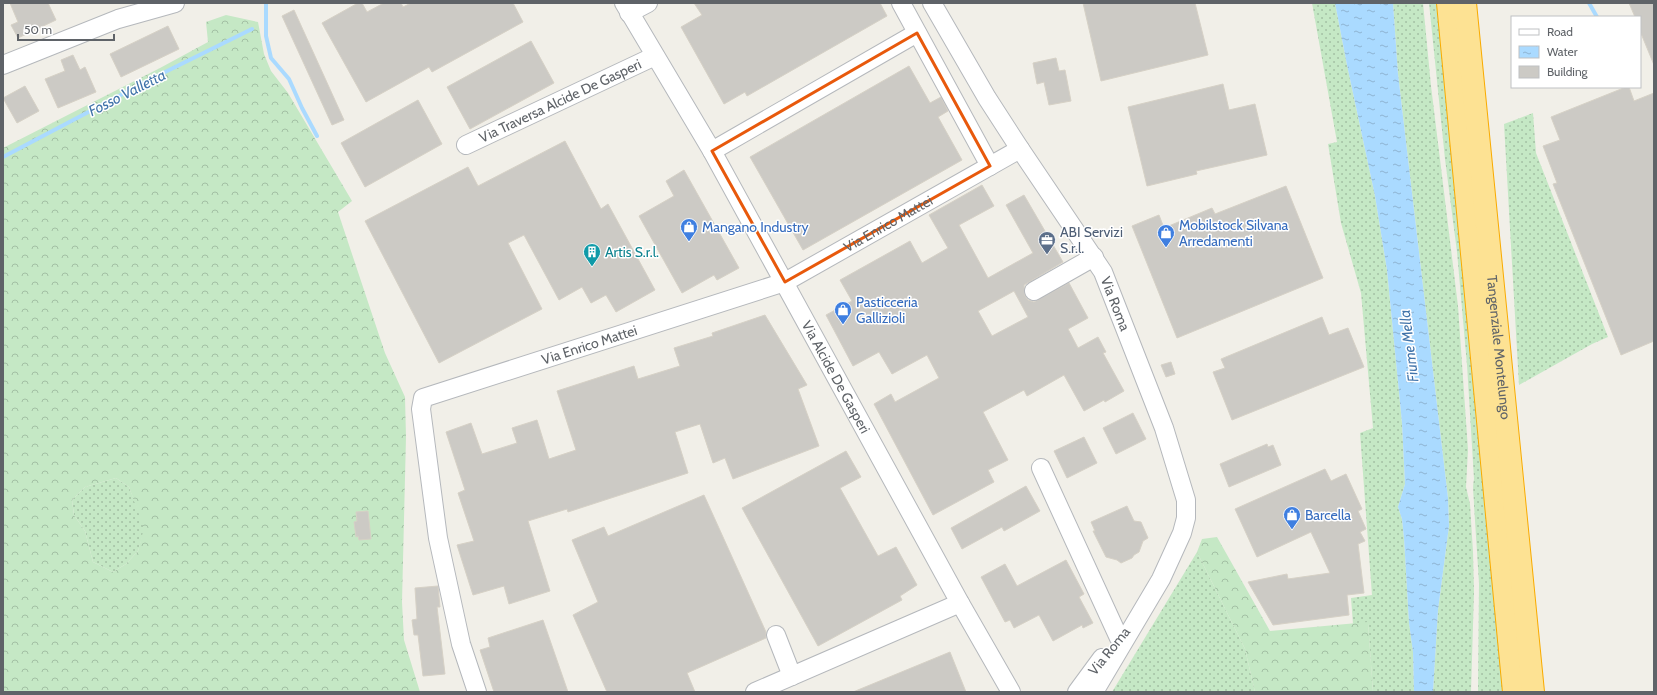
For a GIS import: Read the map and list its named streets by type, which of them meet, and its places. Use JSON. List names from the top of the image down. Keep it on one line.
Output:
{"streets":{"highway":["Tangenziale Montelungo"],"street":["Via Traversa Alcide De Gasperi","Via Enrico Mattei","Via Roma","Via Alcide De Gasperi"]},"crossings":[["Via Traversa Alcide De Gasperi","Via Alcide De Gasperi"],["Via Enrico Mattei","Via Roma"],["Via Enrico Mattei","Via Alcide De Gasperi"]],"water":["Fosso Valletta","Fiume Mella"],"places":{"shop":["Mangano Industry","Mobilstock Silvana Arredamenti","Pasticceria Gallizioli","Barcella"],"office":["ABI Servizi S.r.l."],"building":["Artis S.r.l."]},"legend":["Road","Water","Building"],"scale_bar":"50 m"}
